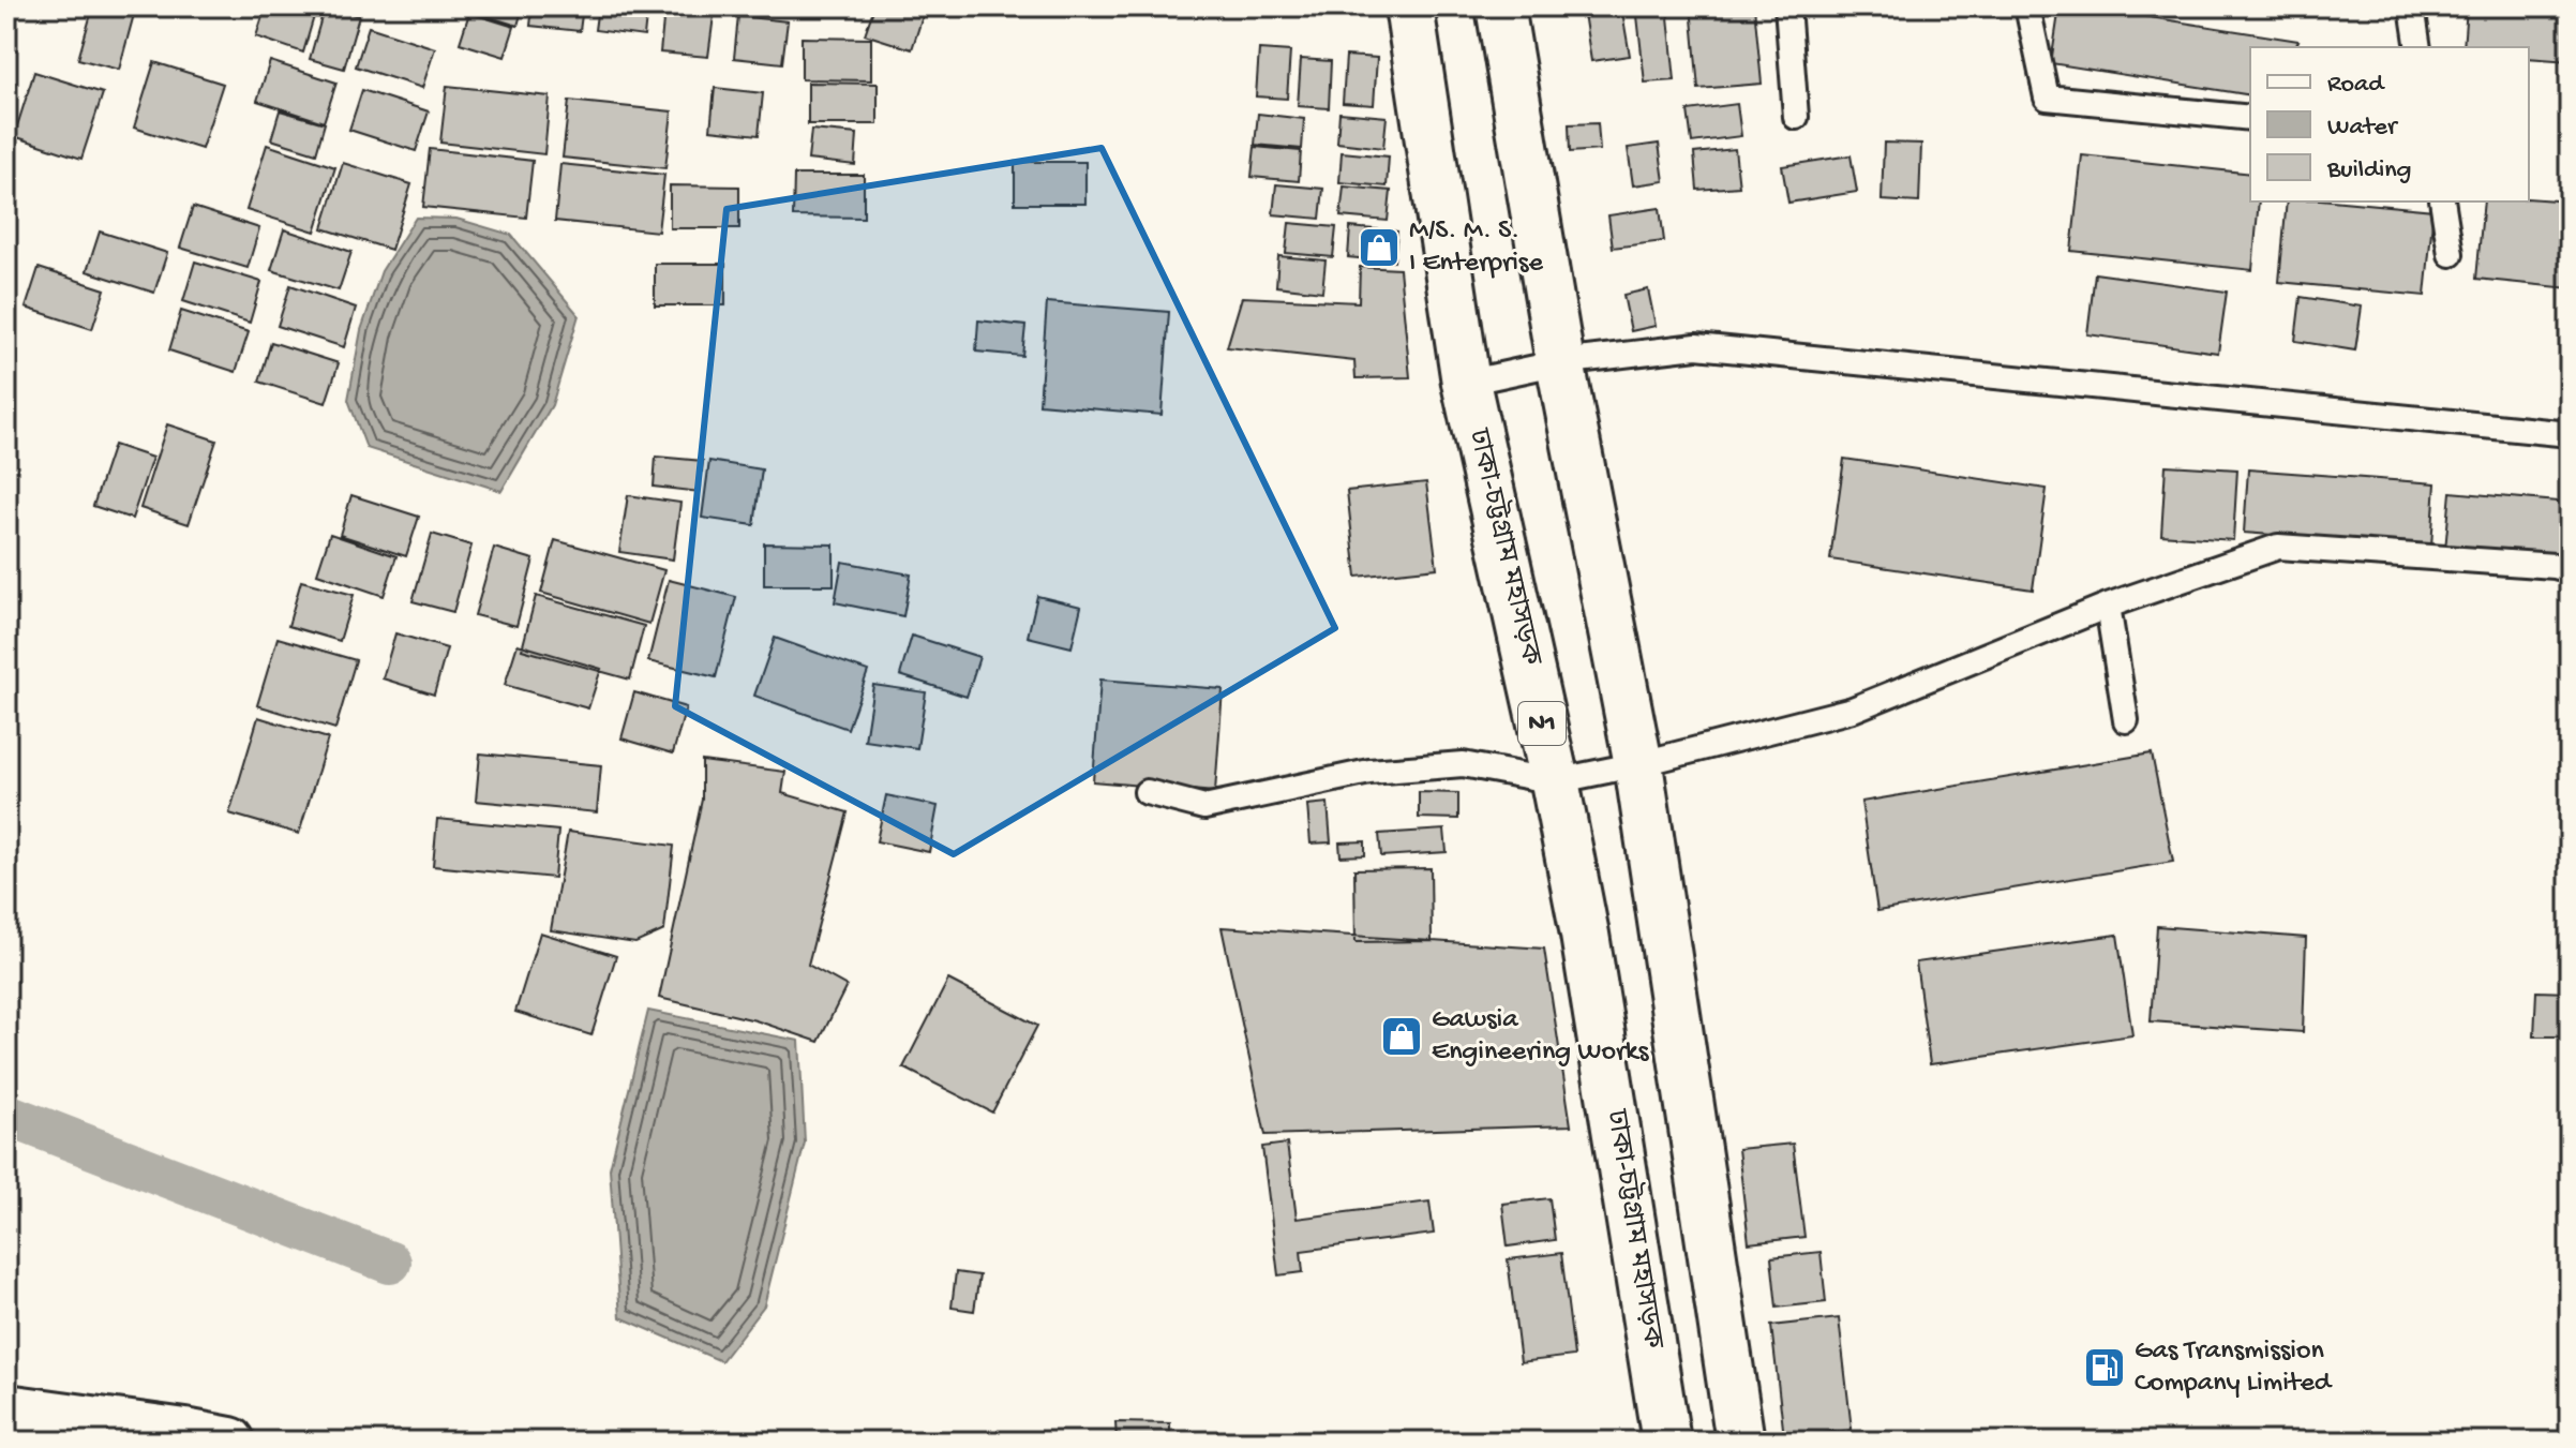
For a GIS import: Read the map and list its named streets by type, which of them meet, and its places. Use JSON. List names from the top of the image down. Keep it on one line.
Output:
{"streets":{"main road":["ঢাকা-চট্টগ্রাম মহাসড়ক","N1"]},"places":{"shop":["M/S. M. S. I Enterprise","Gawsia Engineering Works"],"fuel station":["Gas Transmission Company Limited"]},"legend":["Road","Water","Building"]}
